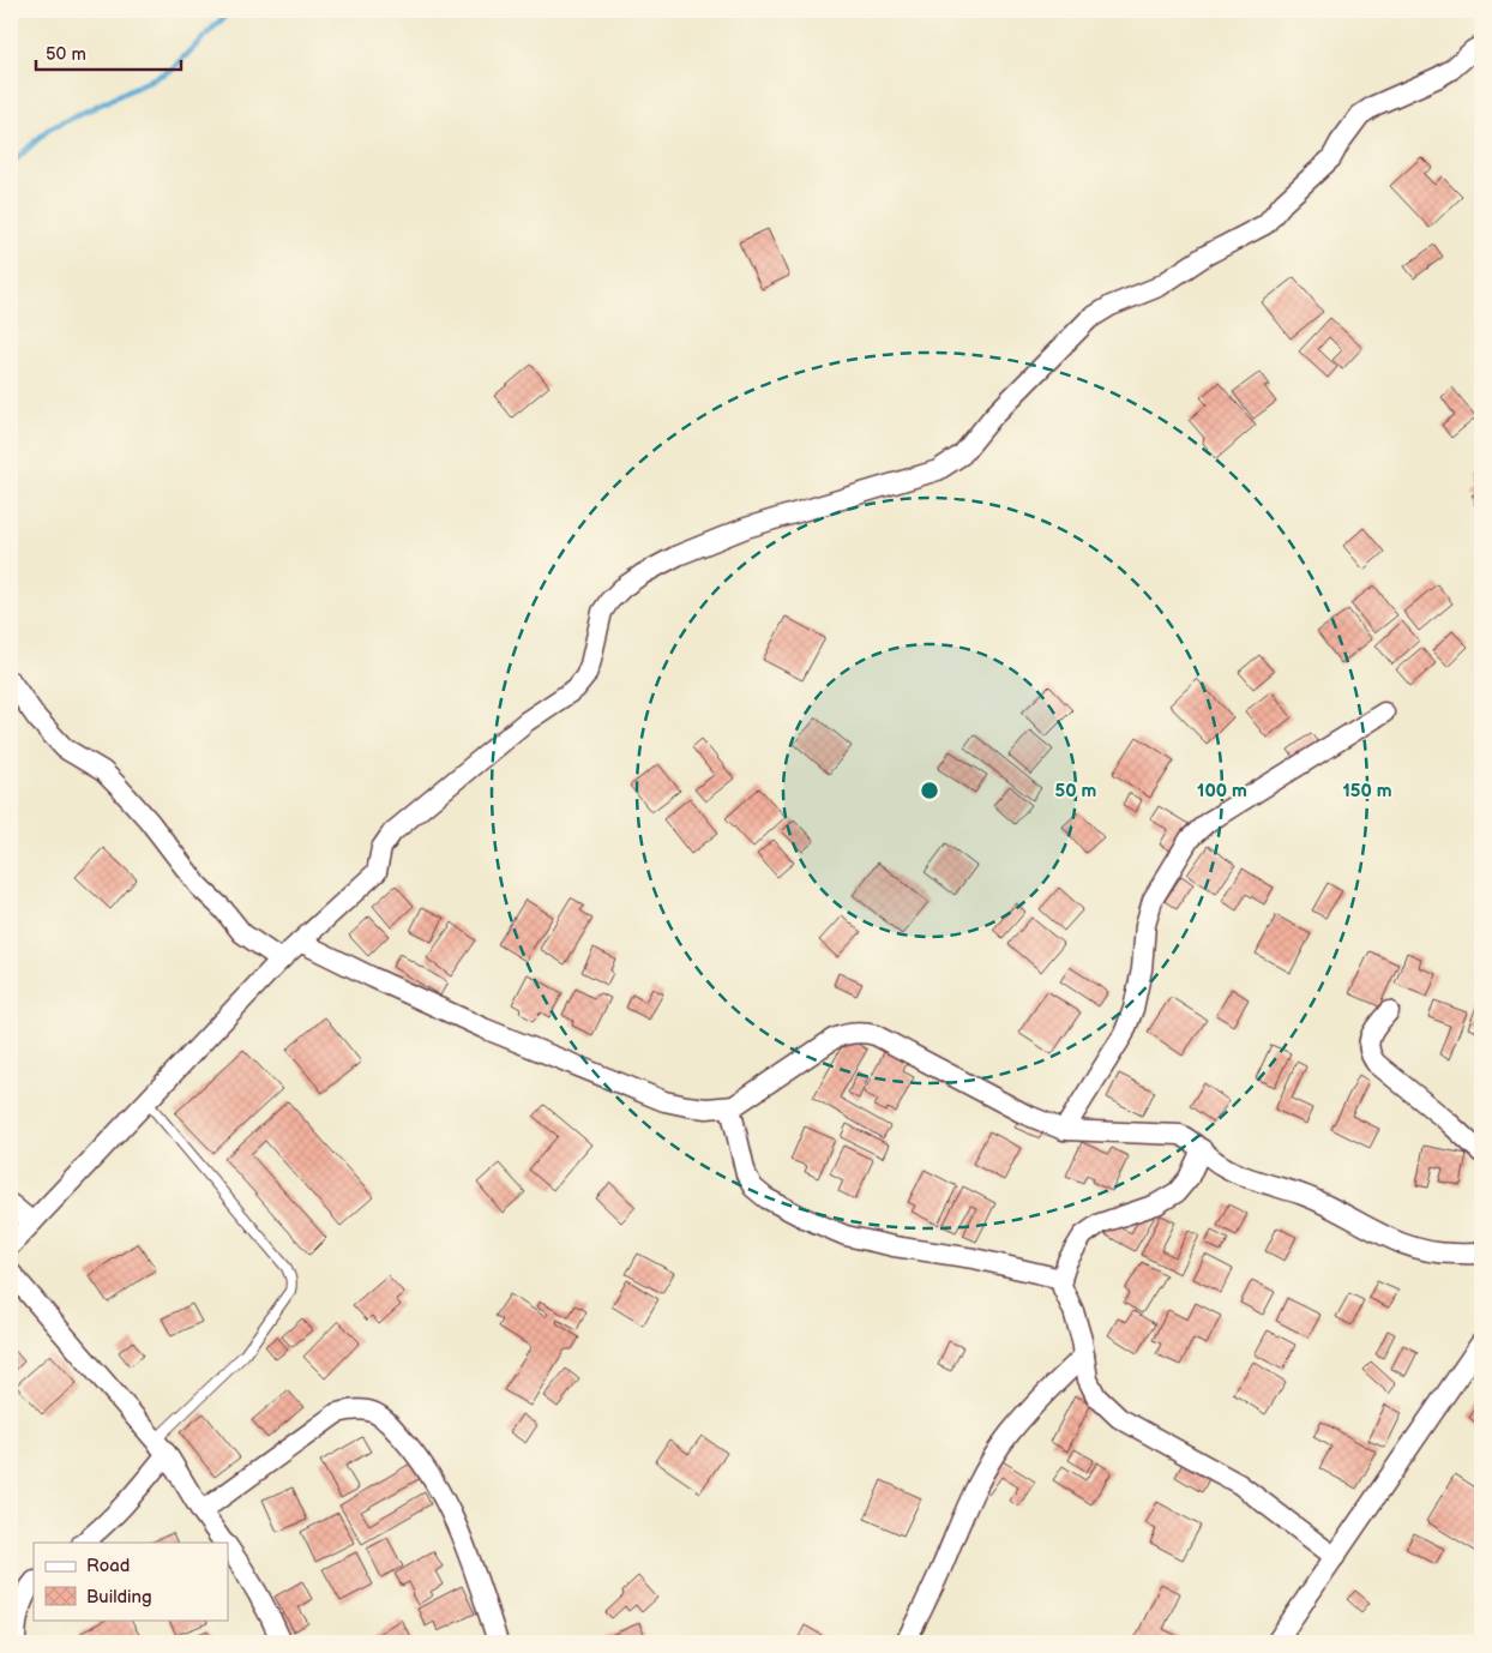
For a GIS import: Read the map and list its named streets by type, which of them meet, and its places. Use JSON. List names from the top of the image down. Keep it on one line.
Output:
{"legend":["Road","Building"],"scale_bar":"50 m","rings":["50 m","100 m","150 m"]}
